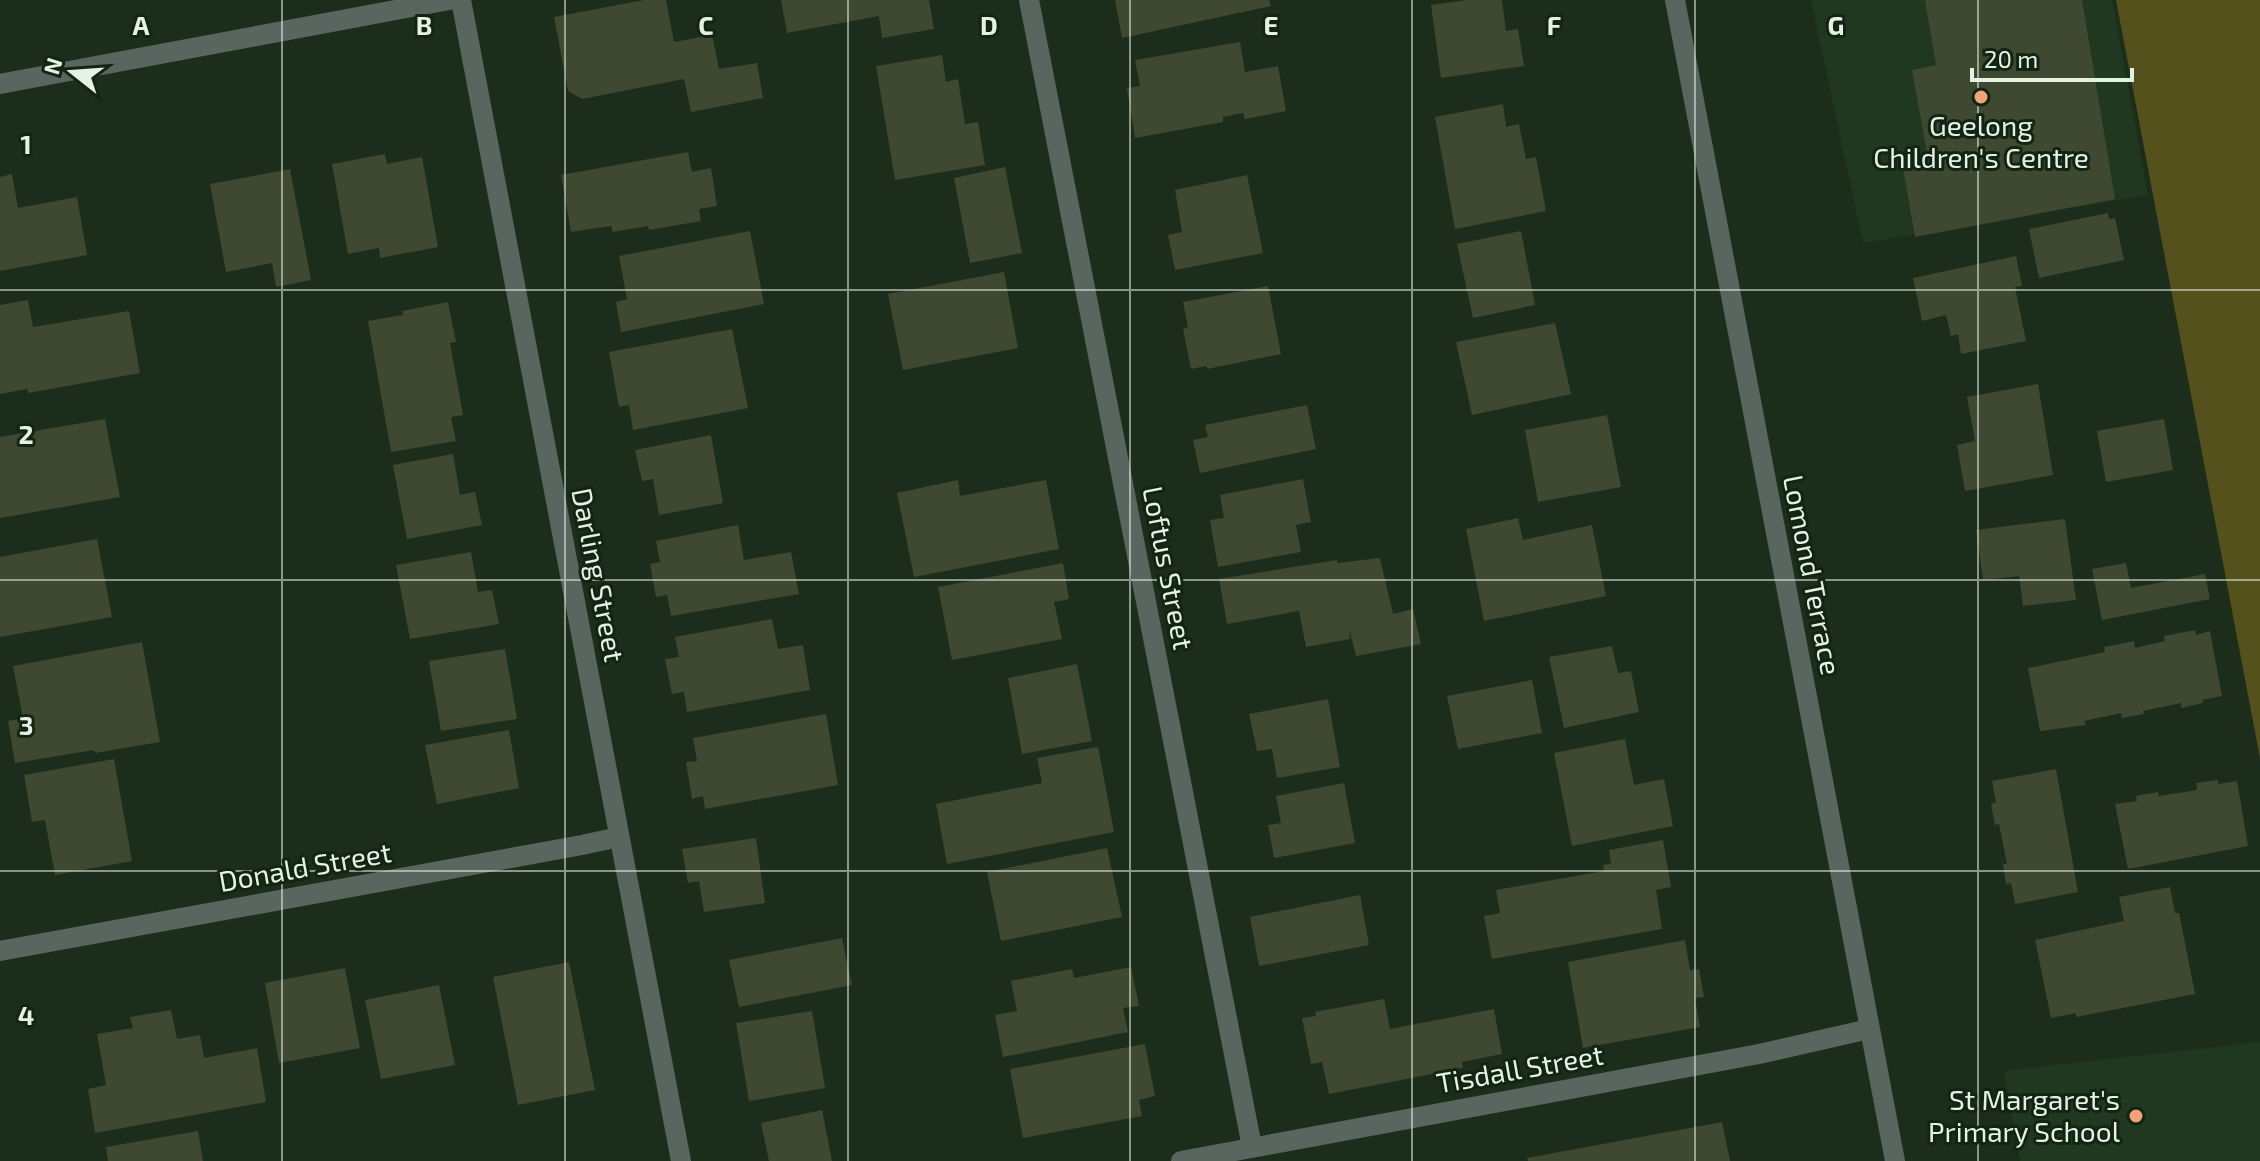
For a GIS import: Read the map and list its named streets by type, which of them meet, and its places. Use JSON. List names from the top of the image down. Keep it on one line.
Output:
{"streets":{"street":["Loftus Street","Darling Street","Lomond Terrace","Donald Street","Tisdall Street"]},"crossings":[["Loftus Street","Tisdall Street"],["Darling Street","Donald Street"],["Lomond Terrace","Tisdall Street"]],"places":["Geelong Children's Centre","St Margaret's Primary School"],"scale_bar":"20 m","north":"left","grid":{"columns":["A","B","C","D","E","F","G"],"rows":["1","2","3","4"]}}
